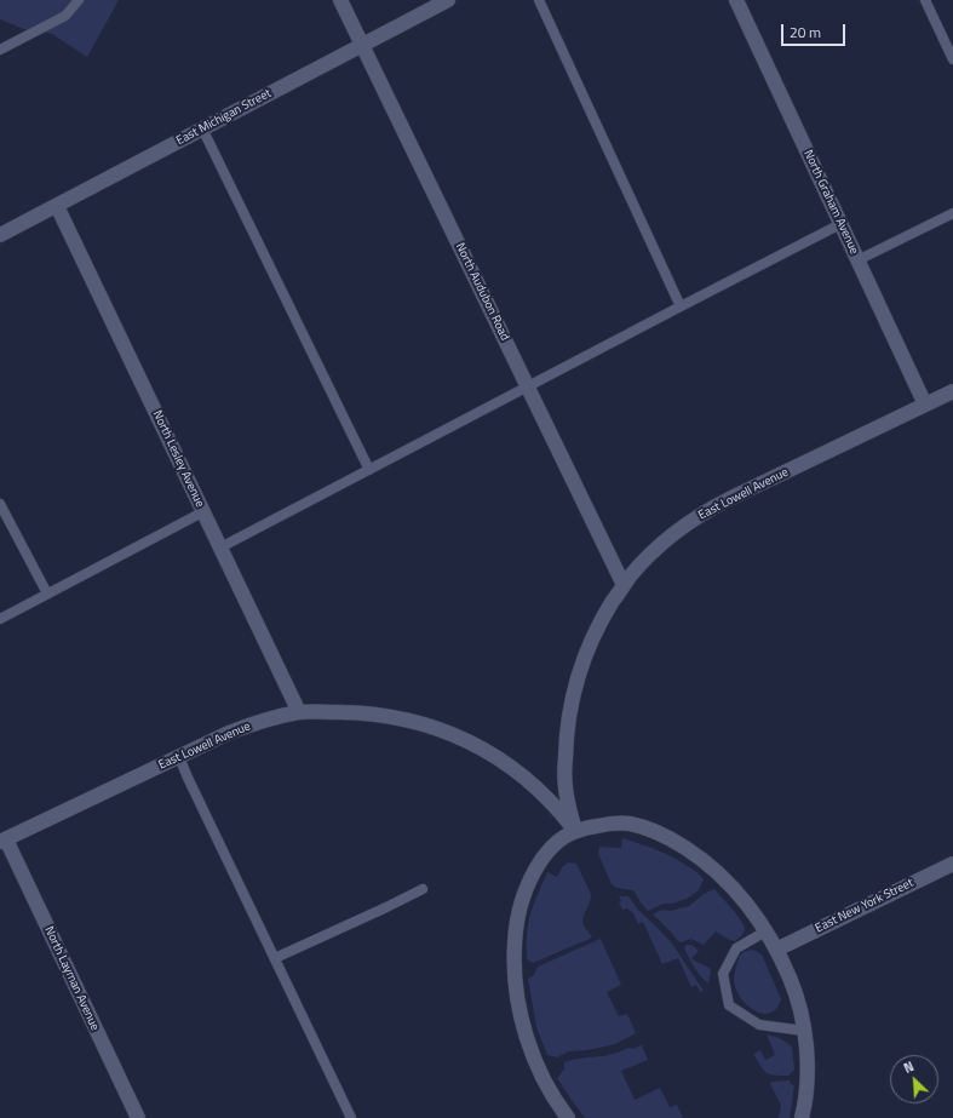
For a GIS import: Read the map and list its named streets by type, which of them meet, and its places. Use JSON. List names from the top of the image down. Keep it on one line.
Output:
{"streets":{"street":["East Michigan Street","North Graham Avenue","North Audubon Road","North Lesley Avenue","East Lowell Avenue","East New York Street","North Layman Avenue"]},"crossings":[["East Michigan Street","North Audubon Road"],["East Michigan Street","North Lesley Avenue"],["North Graham Avenue","East Lowell Avenue"],["North Audubon Road","East Lowell Avenue"],["North Lesley Avenue","East Lowell Avenue"],["East Lowell Avenue","North Layman Avenue"]],"scale_bar":"20 m","north":"top left"}
